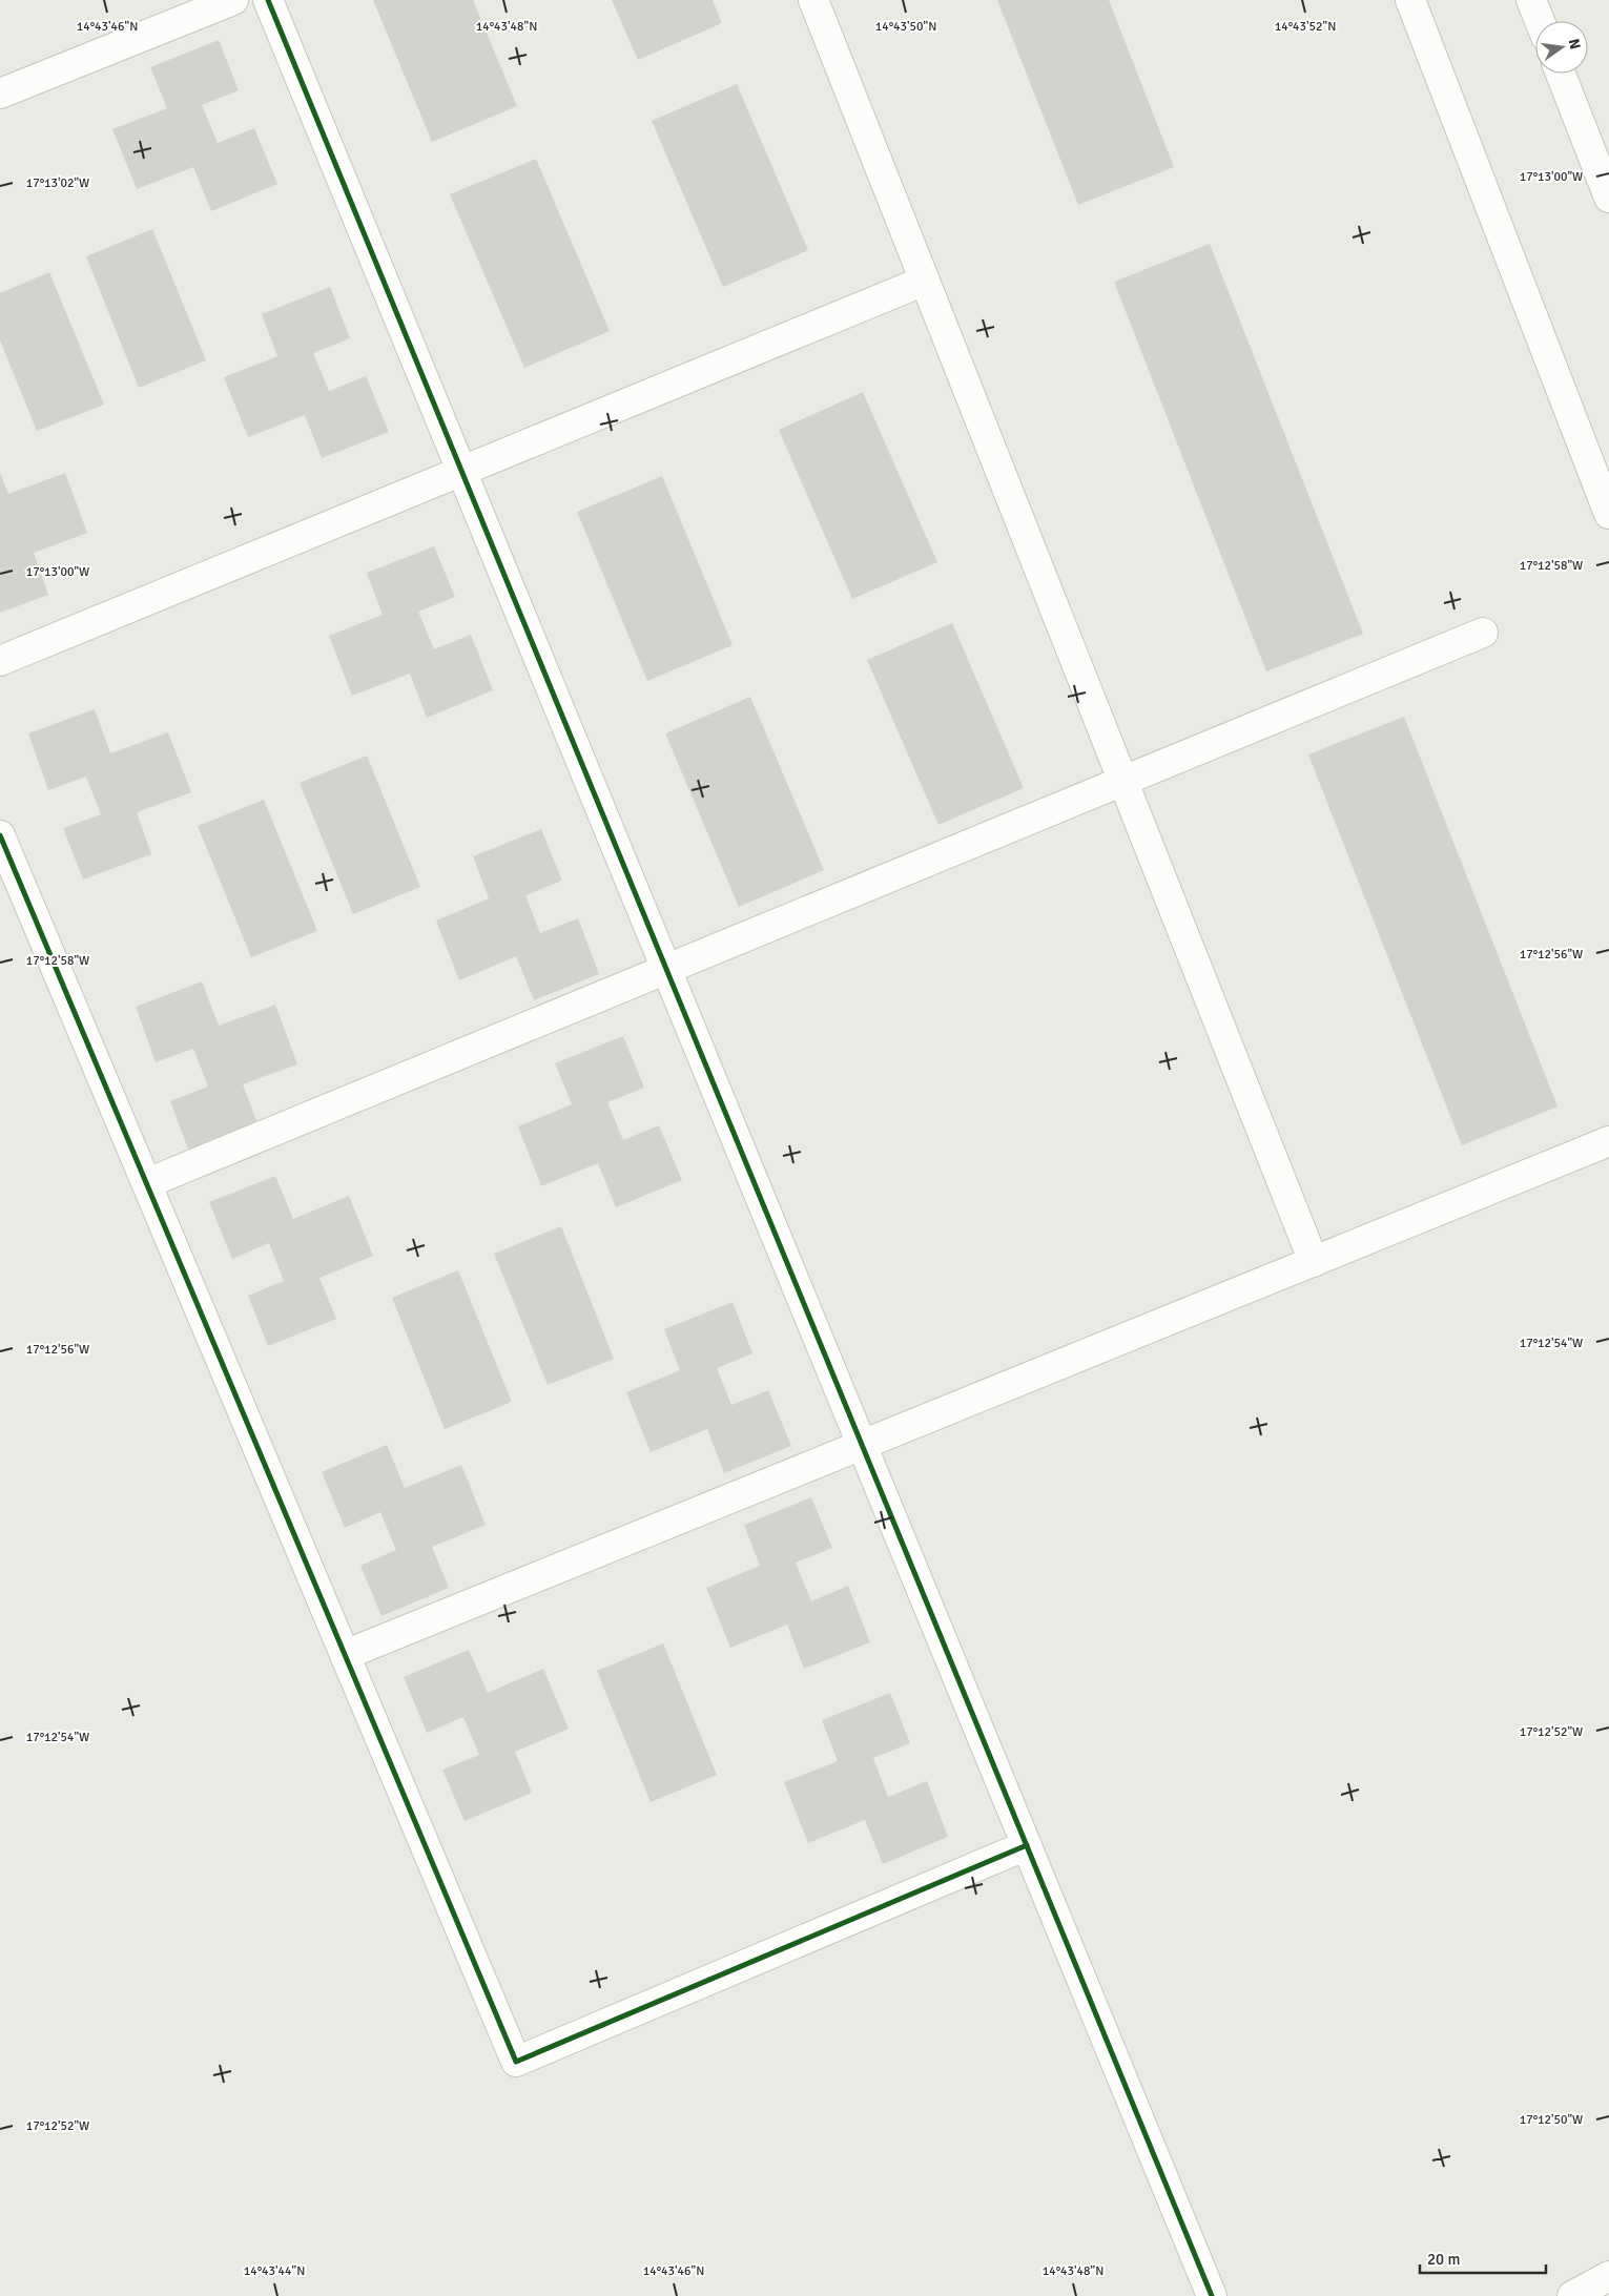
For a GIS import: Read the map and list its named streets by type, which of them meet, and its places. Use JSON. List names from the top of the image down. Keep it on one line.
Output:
{"scale_bar":"20 m","north":"right","coordinates":["14°43'46\"N","14°43'48\"N","14°43'50\"N","14°43'52\"N","17°13'00\"W","17°13'02\"W","17°12'58\"W","17°12'56\"W","17°12'54\"W","17°12'52\"W","17°12'50\"W","14°43'44\"N"]}
